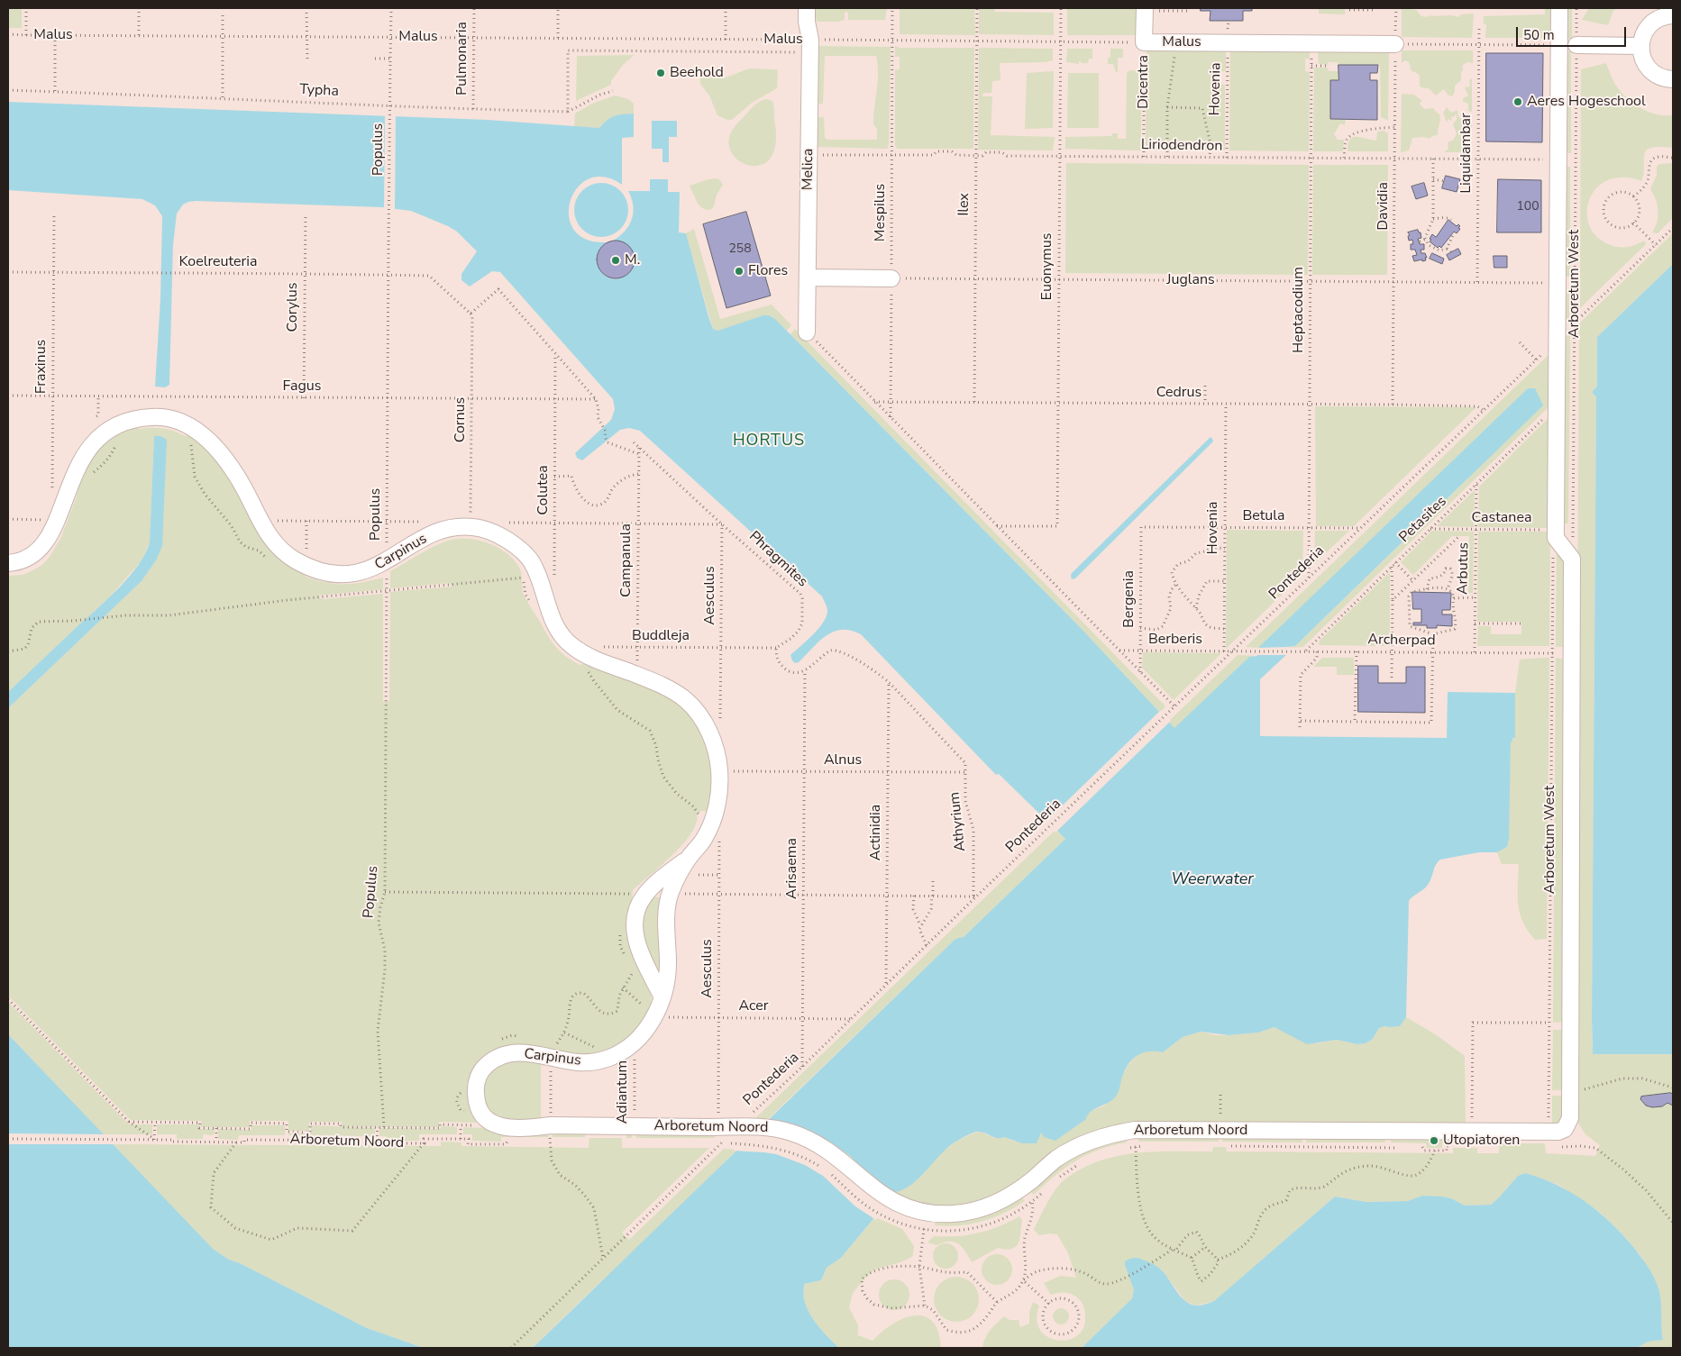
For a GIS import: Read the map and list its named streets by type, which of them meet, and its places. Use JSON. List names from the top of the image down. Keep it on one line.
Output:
{"streets":{"street":["Malus","Dicentra","Melica","Arboretum West","Carpinus","Arboretum Noord"],"path":["Pulmonaria","Hovenia","Typha","Liriodendron","Populus","Liquidambar","Ilex","Davidia","Mespilus","Koelreuteria","Euonymus","Juglans","Corylus","Heptacodium","Fraxinus","Fagus","Cedrus","Cornus","Colutea","Betula","Castanea","Petasites","Phragmites","Campanula","Arbutus","Pontederia","Aesculus","Bergenia","Buddleja","Berberis","Archerpad","Alnus","Athyrium","Actinidia","Arisaema","Acer","Adiantum"]},"crossings":[["Malus","Pulmonaria"],["Malus","Dicentra"],["Malus","Hovenia"],["Malus","Typha"],["Malus","Populus"],["Malus","Melica"],["Malus","Ilex"],["Malus","Davidia"],["Malus","Mespilus"],["Malus","Euonymus"],["Malus","Heptacodium"],["Pulmonaria","Typha"],["Dicentra","Liriodendron"],["Hovenia","Liriodendron"],["Hovenia","Cedrus"],["Hovenia","Betula"],["Hovenia","Berberis"],["Liriodendron","Liquidambar"],["Liriodendron","Melica"],["Liriodendron","Ilex"],["Liriodendron","Davidia"],["Liriodendron","Mespilus"],["Liriodendron","Euonymus"],["Liriodendron","Arboretum West"],["Liriodendron","Heptacodium"],["Populus","Koelreuteria"],["Populus","Fagus"],["Populus","Carpinus"],["Populus","Arboretum Noord"],["Liquidambar","Juglans"],["Ilex","Juglans"],["Ilex","Cedrus"],["Davidia","Juglans"],["Davidia","Cedrus"],["Mespilus","Juglans"],["Mespilus","Cedrus"],["Koelreuteria","Corylus"],["Koelreuteria","Fraxinus"],["Koelreuteria","Cornus"],["Euonymus","Juglans"],["Euonymus","Cedrus"],["Juglans","Arboretum West"],["Juglans","Heptacodium"],["Arboretum West","Castanea"],["Arboretum West","Petasites"],["Arboretum West","Pontederia"],["Arboretum West","Archerpad"],["Arboretum West","Arboretum Noord"],["Corylus","Fagus"],["Heptacodium","Cedrus"],["Heptacodium","Betula"],["Heptacodium","Pontederia"],["Fraxinus","Fagus"],["Fagus","Cornus"],["Fagus","Colutea"],["Cedrus","Pontederia"],["Cornus","Carpinus"],["Betula","Pontederia"],["Betula","Bergenia"],["Castanea","Petasites"],["Castanea","Arbutus"],["Petasites","Arbutus"],["Petasites","Archerpad"],["Carpinus","Campanula"],["Carpinus","Aesculus"],["Carpinus","Alnus"],["Carpinus","Acer"],["Carpinus","Adiantum"],["Carpinus","Arboretum Noord"],["Phragmites","Campanula"],["Phragmites","Aesculus"],["Phragmites","Buddleja"],["Campanula","Buddleja"],["Arbutus","Archerpad"],["Pontederia","Berberis"],["Pontederia","Archerpad"],["Pontederia","Actinidia"],["Pontederia","Arisaema"],["Pontederia","Acer"],["Pontederia","Arboretum Noord"],["Aesculus","Buddleja"],["Aesculus","Acer"],["Aesculus","Arboretum Noord"],["Bergenia","Berberis"],["Berberis","Archerpad"],["Alnus","Athyrium"],["Alnus","Actinidia"],["Alnus","Arisaema"],["Arisaema","Acer"],["Adiantum","Arboretum Noord"]],"districts":["HORTUS"],"water":["Weerwater"],"places":["Beehold","Aeres Hogeschool","M.","Flores","Utopiatoren"],"house_numbers":["100","258"],"scale_bar":"50 m"}
